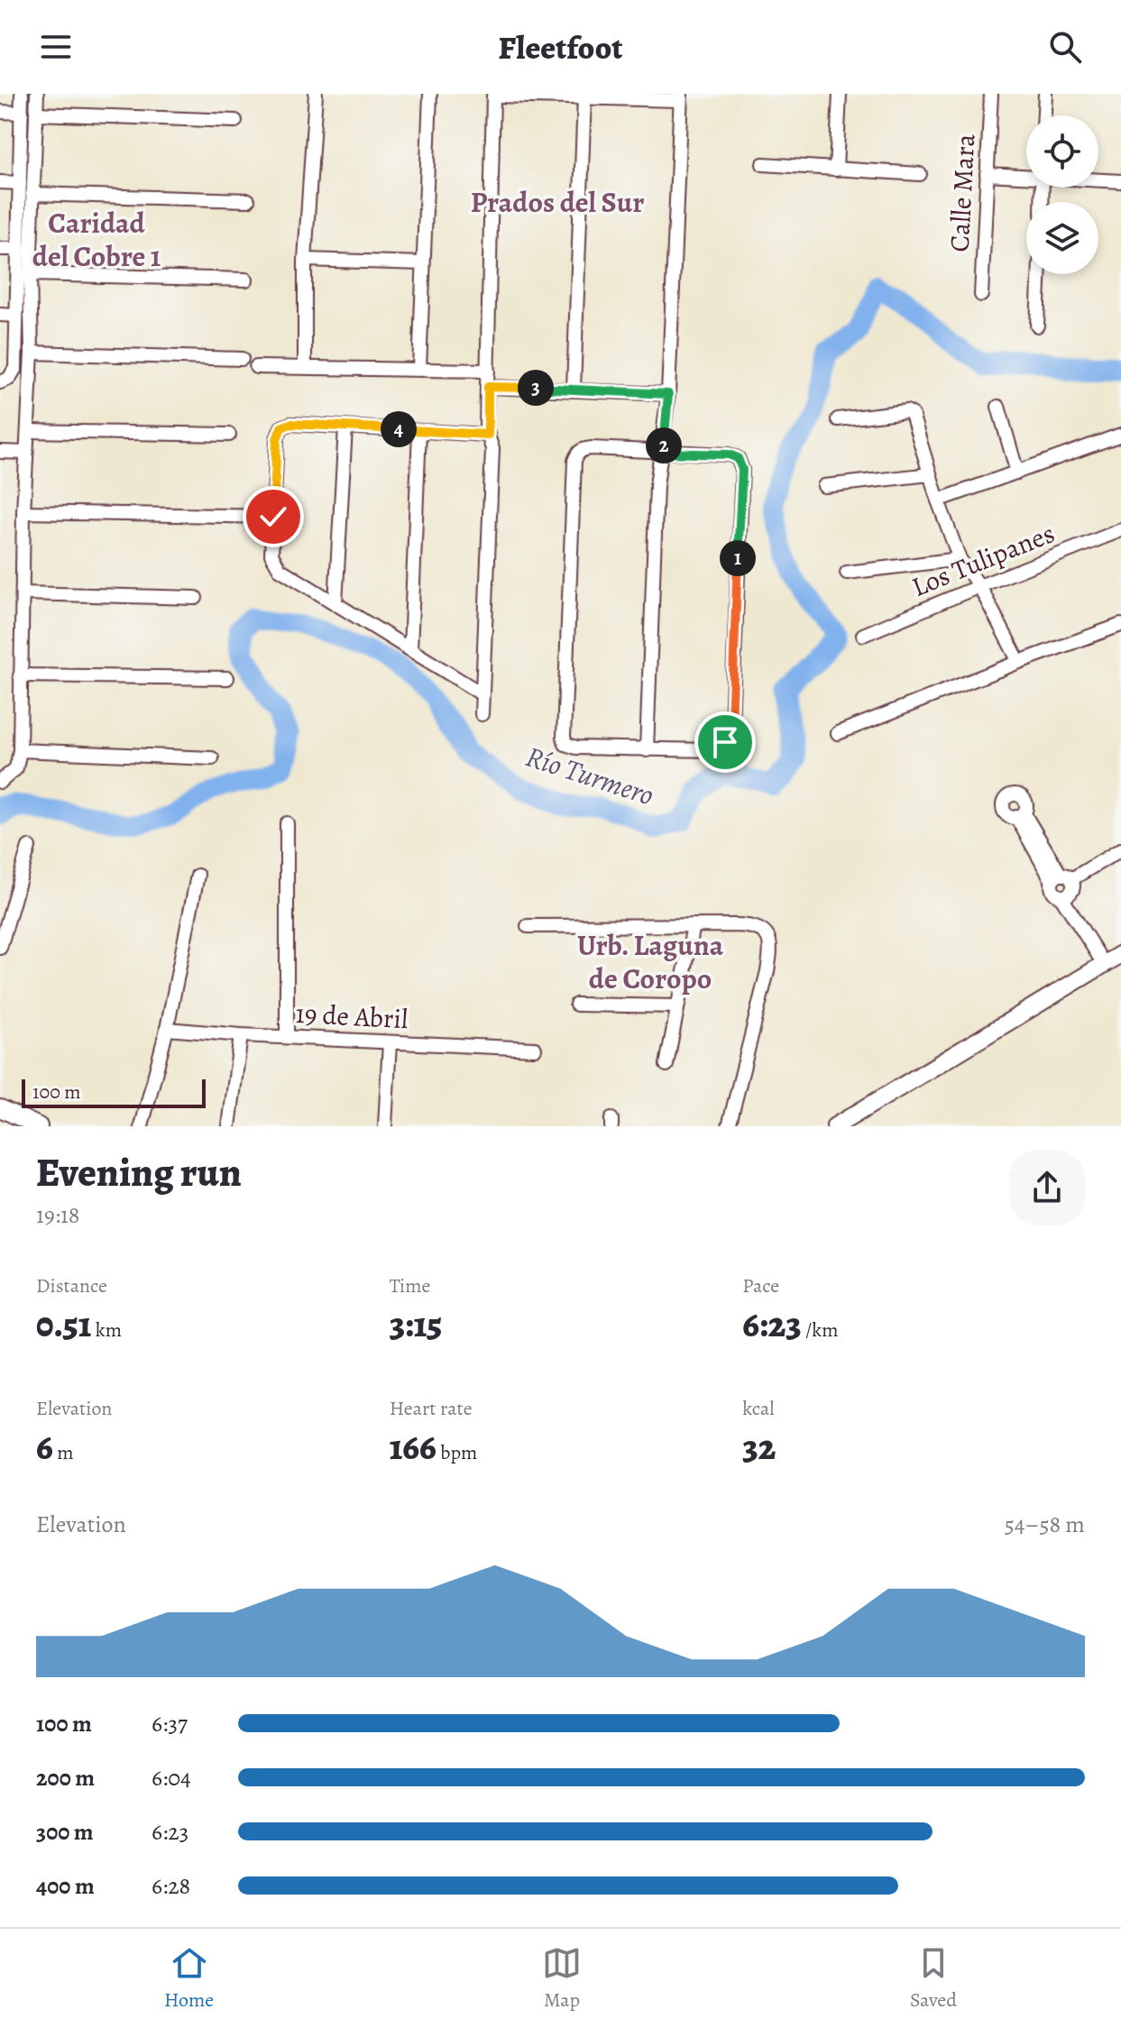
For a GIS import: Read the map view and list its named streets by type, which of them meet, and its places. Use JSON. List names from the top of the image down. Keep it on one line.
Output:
{"streets":{"street":["Calle Mara","Los Tulipanes","19 de Abril"]},"districts":["Prados del Sur","Caridad del Cobre 1","Urb. Laguna de Coropo"],"water":["Río Turmero"],"scale_bar":"100 m","page":{"header":"Fleetfoot","pins":["3","4","2","1"],"scale":"100 m","heading":["Evening run","19:18"],"stats":[["Distance","0.51 km"],["Time","3:15"],["Pace","6:23 /km"],["Elevation","6 m"],["Heart rate","166 bpm"],["kcal","32"]],"chart":["Elevation","54–58 m"],"list":[{"name":"100 m","note":"6:37"},{"name":"200 m","note":"6:04"},{"name":"300 m","note":"6:23"},{"name":"400 m","note":"6:28"}],"tabs":["Home","Map","Saved"]}}
